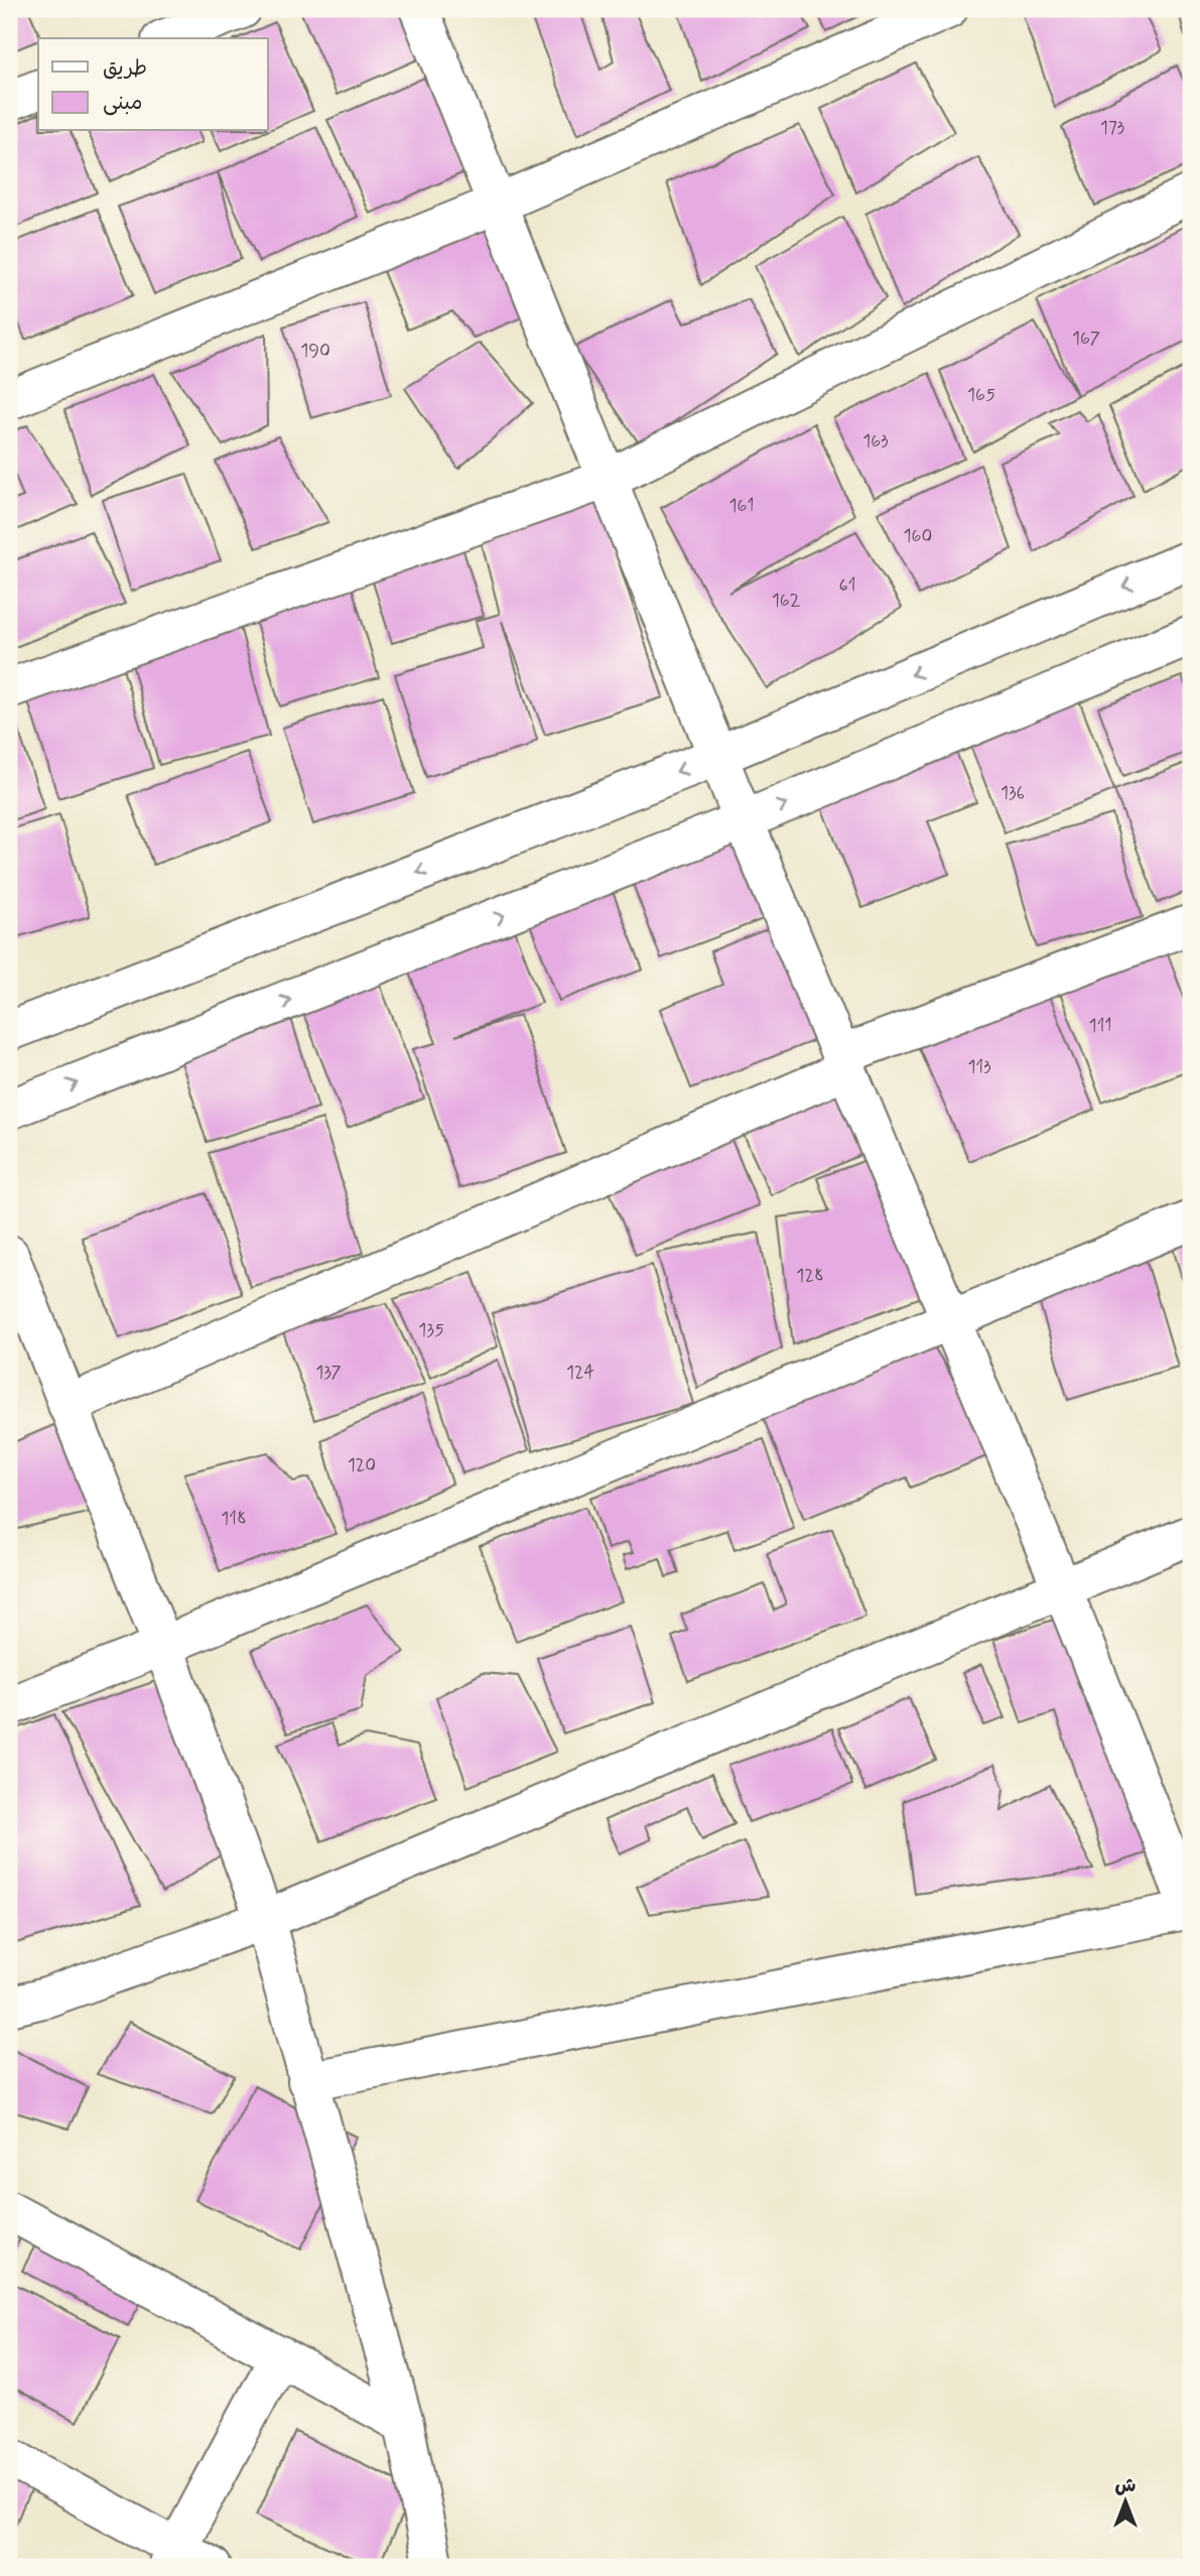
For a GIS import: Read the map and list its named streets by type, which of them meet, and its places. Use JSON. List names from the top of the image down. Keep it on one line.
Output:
{"house_numbers":["173","167","190","165","163","161","160","61","162","136","111","113","128","135","137","124","120","118"],"legend":["طريق","مبنى"],"north":"top"}
